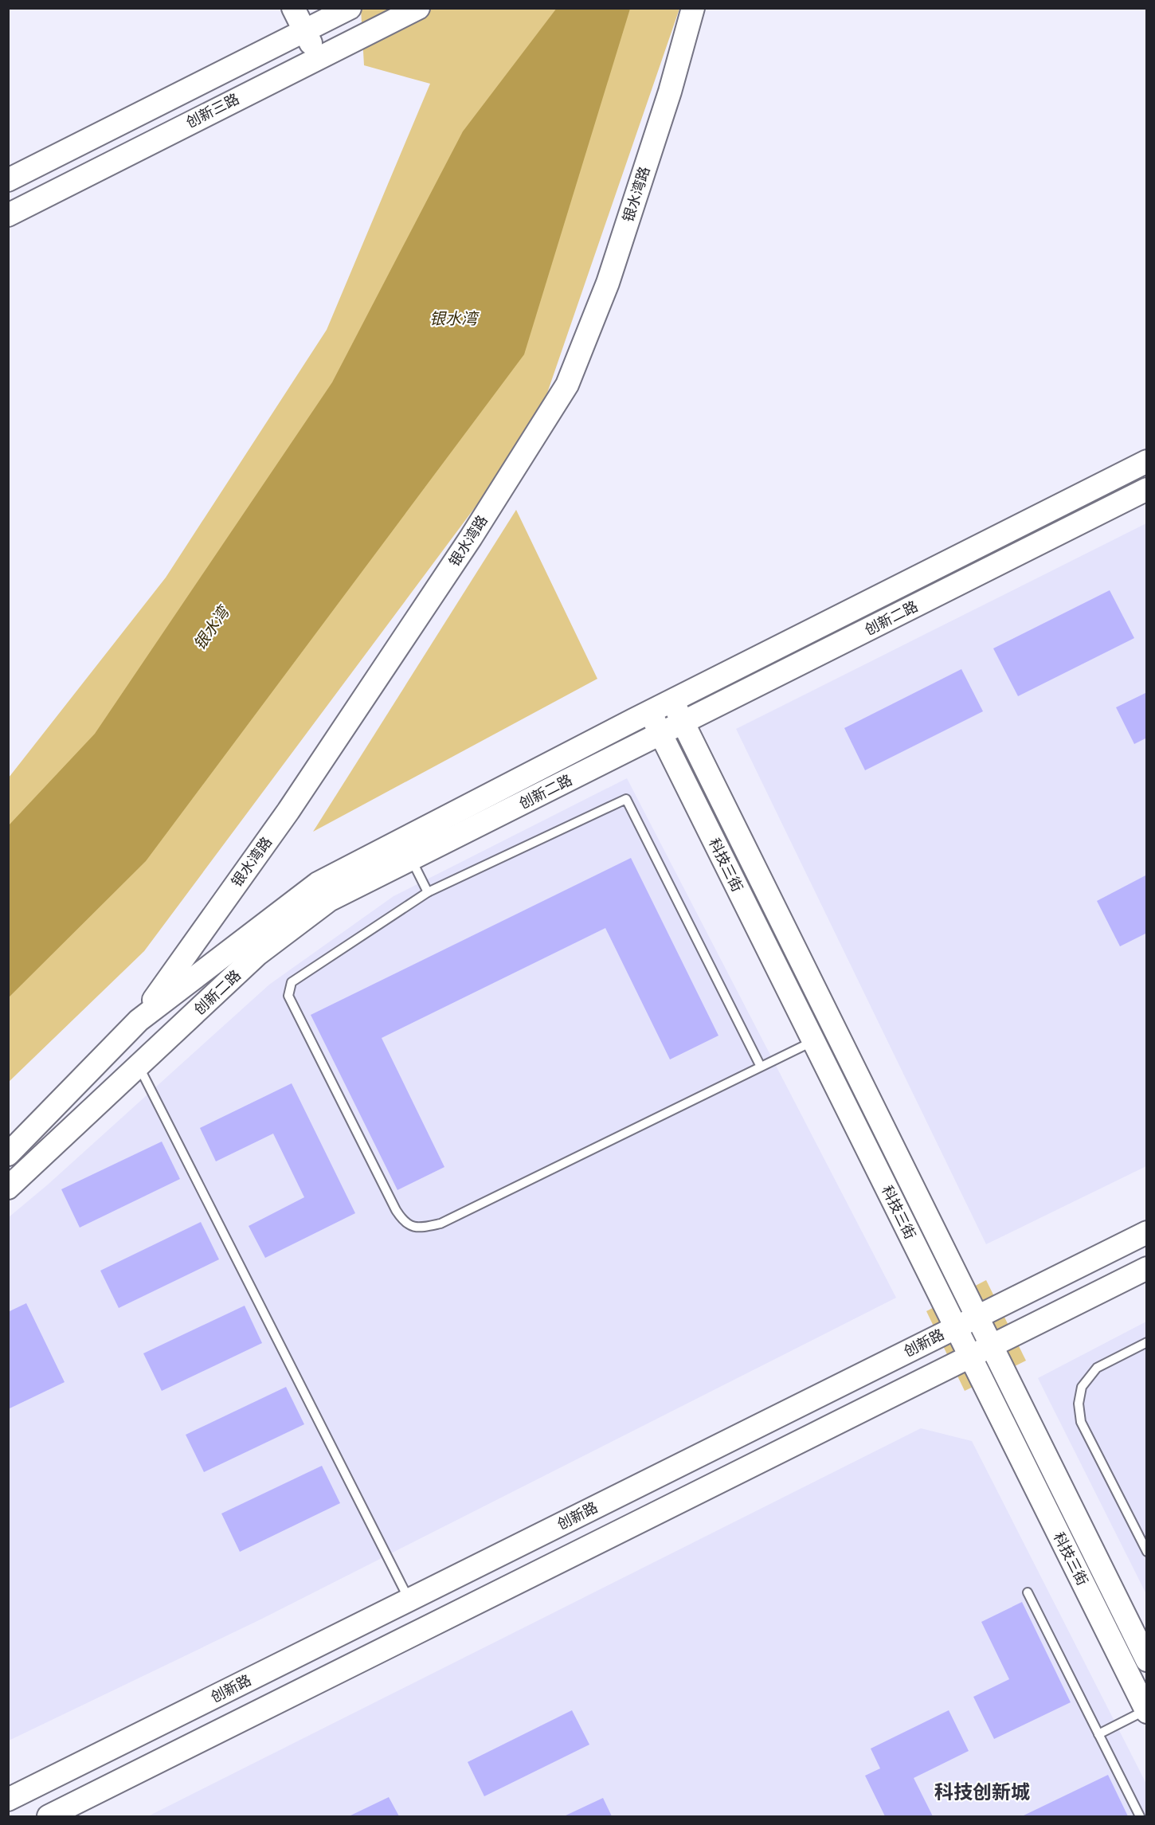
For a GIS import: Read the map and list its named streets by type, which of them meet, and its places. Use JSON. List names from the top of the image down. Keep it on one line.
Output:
{"streets":{"street":["创新三路","银水湾路","创新二路","科技三街","创新路"]},"crossings":[["银水湾路","创新二路"],["创新二路","科技三街"],["科技三街","创新路"]],"districts":["科技创新城"],"water":["银水湾"]}
